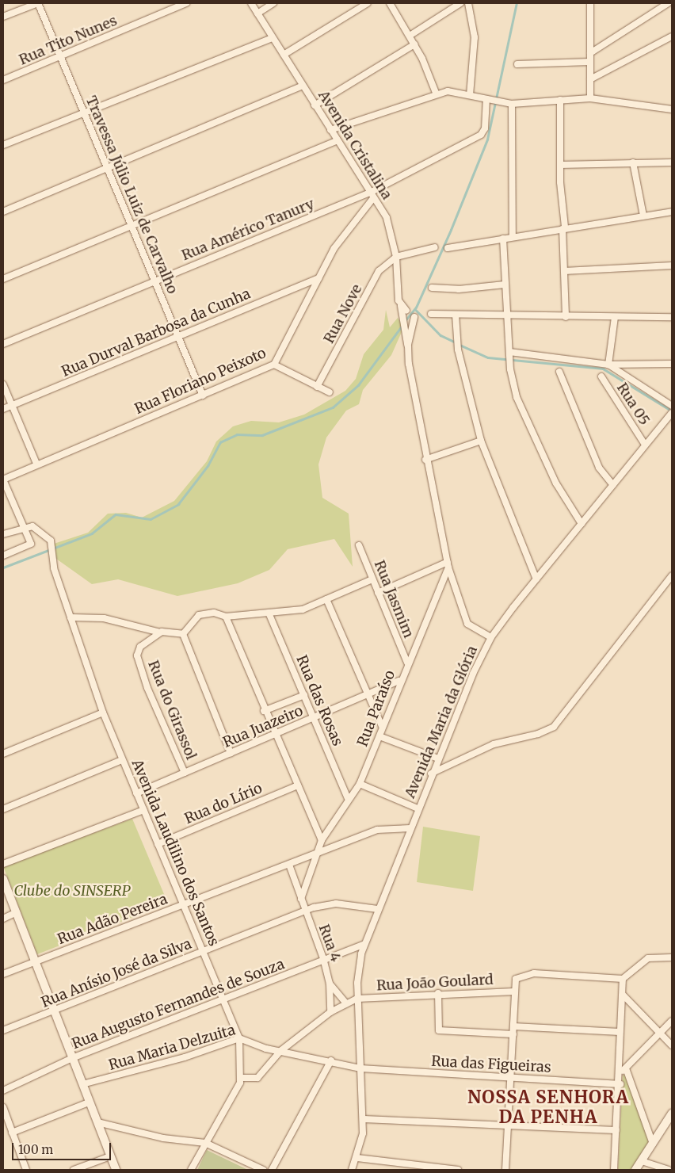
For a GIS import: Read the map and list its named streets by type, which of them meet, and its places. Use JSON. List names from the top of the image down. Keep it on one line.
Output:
{"streets":{"street":["Rua Tito Nunes","Avenida Cristalina","Travessa Júlio Luiz de Carvalho","Rua Américo Tanury","Rua Nove","Rua Durval Barbosa da Cunha","Rua Floriano Peixoto","Rua 05","Rua Jasmim","Rua das Rosas","Rua Paraíso","Rua do Girassol","Avenida Maria da Glória","Rua Juazeiro","Rua do Lírio","Avenida Laudilino dos Santos","Rua Adão Pereira","Rua 4","Rua Anísio José da Silva","Rua João Goulard","Rua Augusto Fernandes de Souza","Rua Maria Delzuita","Rua das Figueiras"]},"crossings":[["Rua Tito Nunes","Travessa Júlio Luiz de Carvalho"],["Avenida Cristalina","Rua Américo Tanury"],["Avenida Cristalina","Rua Nove"],["Avenida Cristalina","Rua Floriano Peixoto"],["Avenida Cristalina","Rua Paraíso"],["Avenida Cristalina","Avenida Maria da Glória"],["Travessa Júlio Luiz de Carvalho","Rua Américo Tanury"],["Travessa Júlio Luiz de Carvalho","Rua Durval Barbosa da Cunha"],["Travessa Júlio Luiz de Carvalho","Rua Floriano Peixoto"],["Rua Américo Tanury","Rua Floriano Peixoto"],["Rua Durval Barbosa da Cunha","Rua Floriano Peixoto"],["Rua 05","Avenida Maria da Glória"],["Rua Jasmim","Rua Paraíso"],["Rua das Rosas","Rua Paraíso"],["Rua das Rosas","Rua Juazeiro"],["Rua Paraíso","Rua Juazeiro"],["Rua Paraíso","Rua Adão Pereira"],["Rua do Girassol","Rua Juazeiro"],["Avenida Maria da Glória","Rua Adão Pereira"],["Avenida Maria da Glória","Rua Anísio José da Silva"],["Avenida Maria da Glória","Rua João Goulard"],["Avenida Maria da Glória","Rua Augusto Fernandes de Souza"],["Avenida Maria da Glória","Rua Maria Delzuita"],["Avenida Maria da Glória","Rua das Figueiras"],["Rua Juazeiro","Avenida Laudilino dos Santos"],["Rua do Lírio","Avenida Laudilino dos Santos"],["Avenida Laudilino dos Santos","Rua Adão Pereira"],["Avenida Laudilino dos Santos","Rua Anísio José da Silva"],["Avenida Laudilino dos Santos","Rua João Goulard"],["Avenida Laudilino dos Santos","Rua Augusto Fernandes de Souza"],["Avenida Laudilino dos Santos","Rua Maria Delzuita"],["Rua 4","Rua Anísio José da Silva"],["Rua 4","Rua João Goulard"],["Rua 4","Rua Augusto Fernandes de Souza"],["Rua João Goulard","Rua Maria Delzuita"],["Rua Maria Delzuita","Rua das Figueiras"]],"districts":["NOSSA SENHORA DA PENHA"],"parks":["Clube do SINSERP"],"scale_bar":"100 m"}
